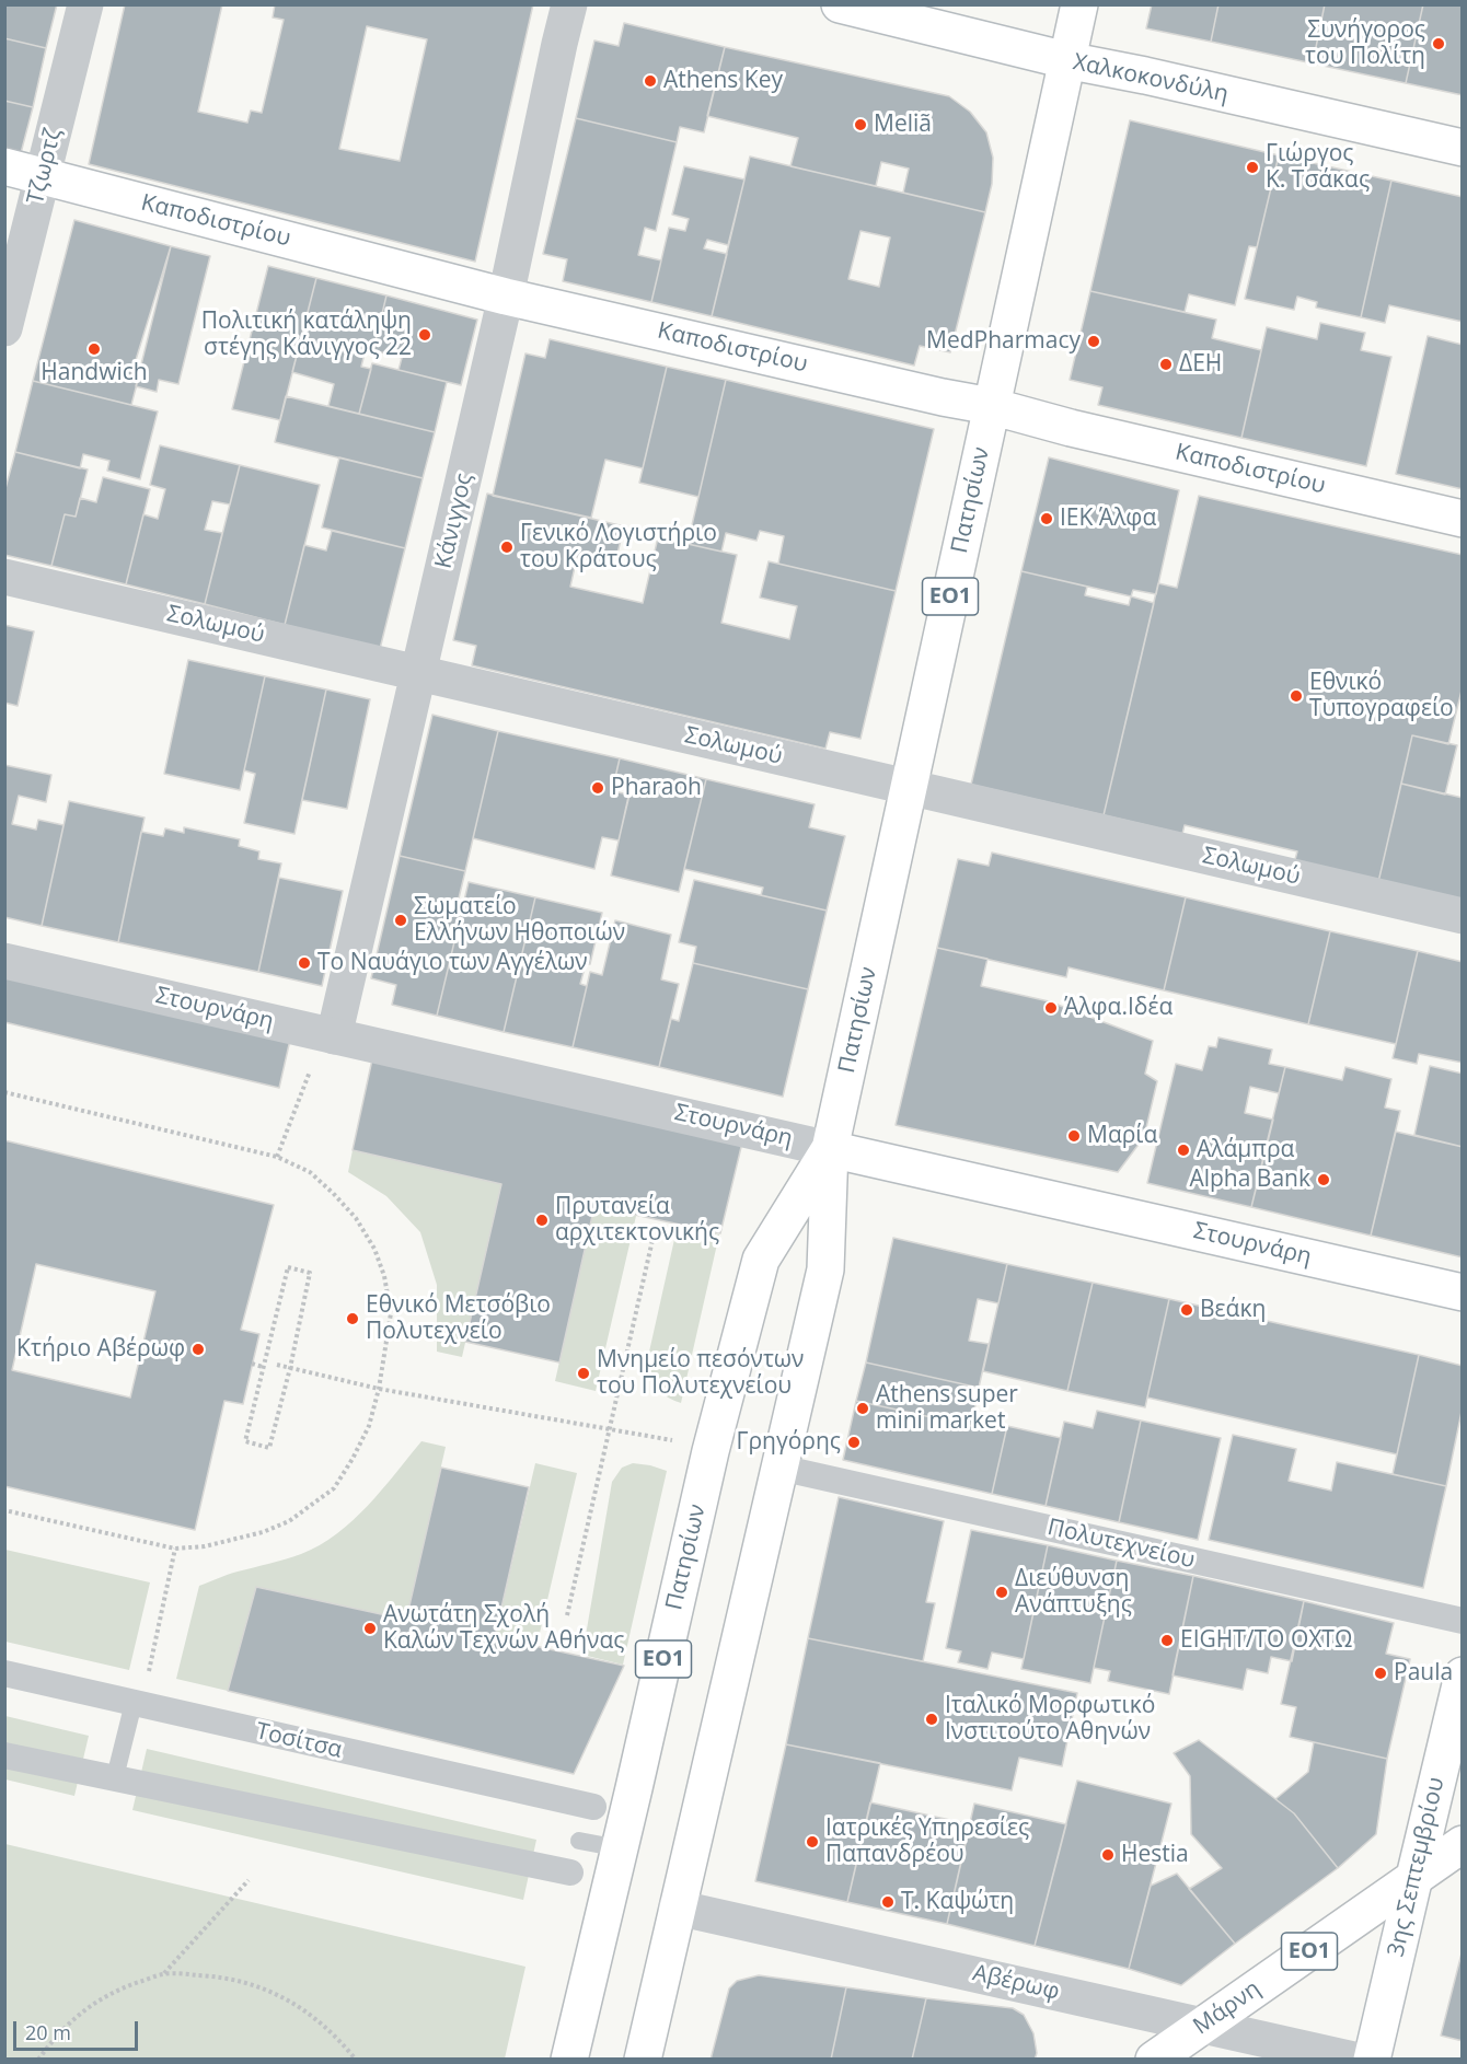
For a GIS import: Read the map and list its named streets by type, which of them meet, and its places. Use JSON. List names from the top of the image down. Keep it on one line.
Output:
{"streets":{"main road":["Χαλκοκονδύλη","Καποδιστρίου","Πατησίων","ΕΟ1","Στουρνάρη","3ης Σεπτεμβρίου","Μάρνη"],"street":["Τζωρτζ","Κάνιγγος","Σολωμού","Πολυτεχνείου","Τοσίτσα","Αβέρωφ"]},"crossings":[["Χαλκοκονδύλη","Πατησίων"],["Τζωρτζ","Καποδιστρίου"],["Καποδιστρίου","Πατησίων"],["Καποδιστρίου","Κάνιγγος"],["Πατησίων","Σολωμού"],["Πατησίων","Στουρνάρη"],["Πατησίων","Πολυτεχνείου"],["Πατησίων","Αβέρωφ"],["Κάνιγγος","Σολωμού"],["Κάνιγγος","Στουρνάρη"],["3ης Σεπτεμβρίου","Μάρνη"],["Αβέρωφ","Μάρνη"]],"places":["Συνήγορος του Πολίτη","Athens Key","Meliã","Γιώργος Κ. Τσάκας","Πολιτική κατάληψη στέγης Κάνιγγος 22","MedPharmacy","Handwich","ΔΕΗ","ΙΕΚ Άλφα","Γενικό Λογιστήριο του Κράτους","Εθνικό Τυπογραφείο","Pharaoh","Σωματείο Ελλήνων Ηθοποιών","Το Ναυάγιο των Αγγέλων","Άλφα.Ιδέα","Μαρία","Αλάμπρα","Alpha Bank","Πρυτανεία αρχιτεκτονικής","Βεάκη","Εθνικό Μετσόβιο Πολυτεχνείο","Κτήριο Αβέρωφ","Μνημείο πεσόντων του Πολυτεχνείου","Athens super mini market","Γρηγόρης","Διεύθυνση Ανάπτυξης","Ανωτάτη Σχολή Καλών Τεχνών Αθήνας","EIGHT/TO OXTΩ","Paula","Ιταλικό Μορφωτικό Ινστιτούτο Αθηνών","Ιατρικές Υπηρεσίες Παπανδρέου","Hestia","Τ. Καψώτη"],"scale_bar":"20 m"}
